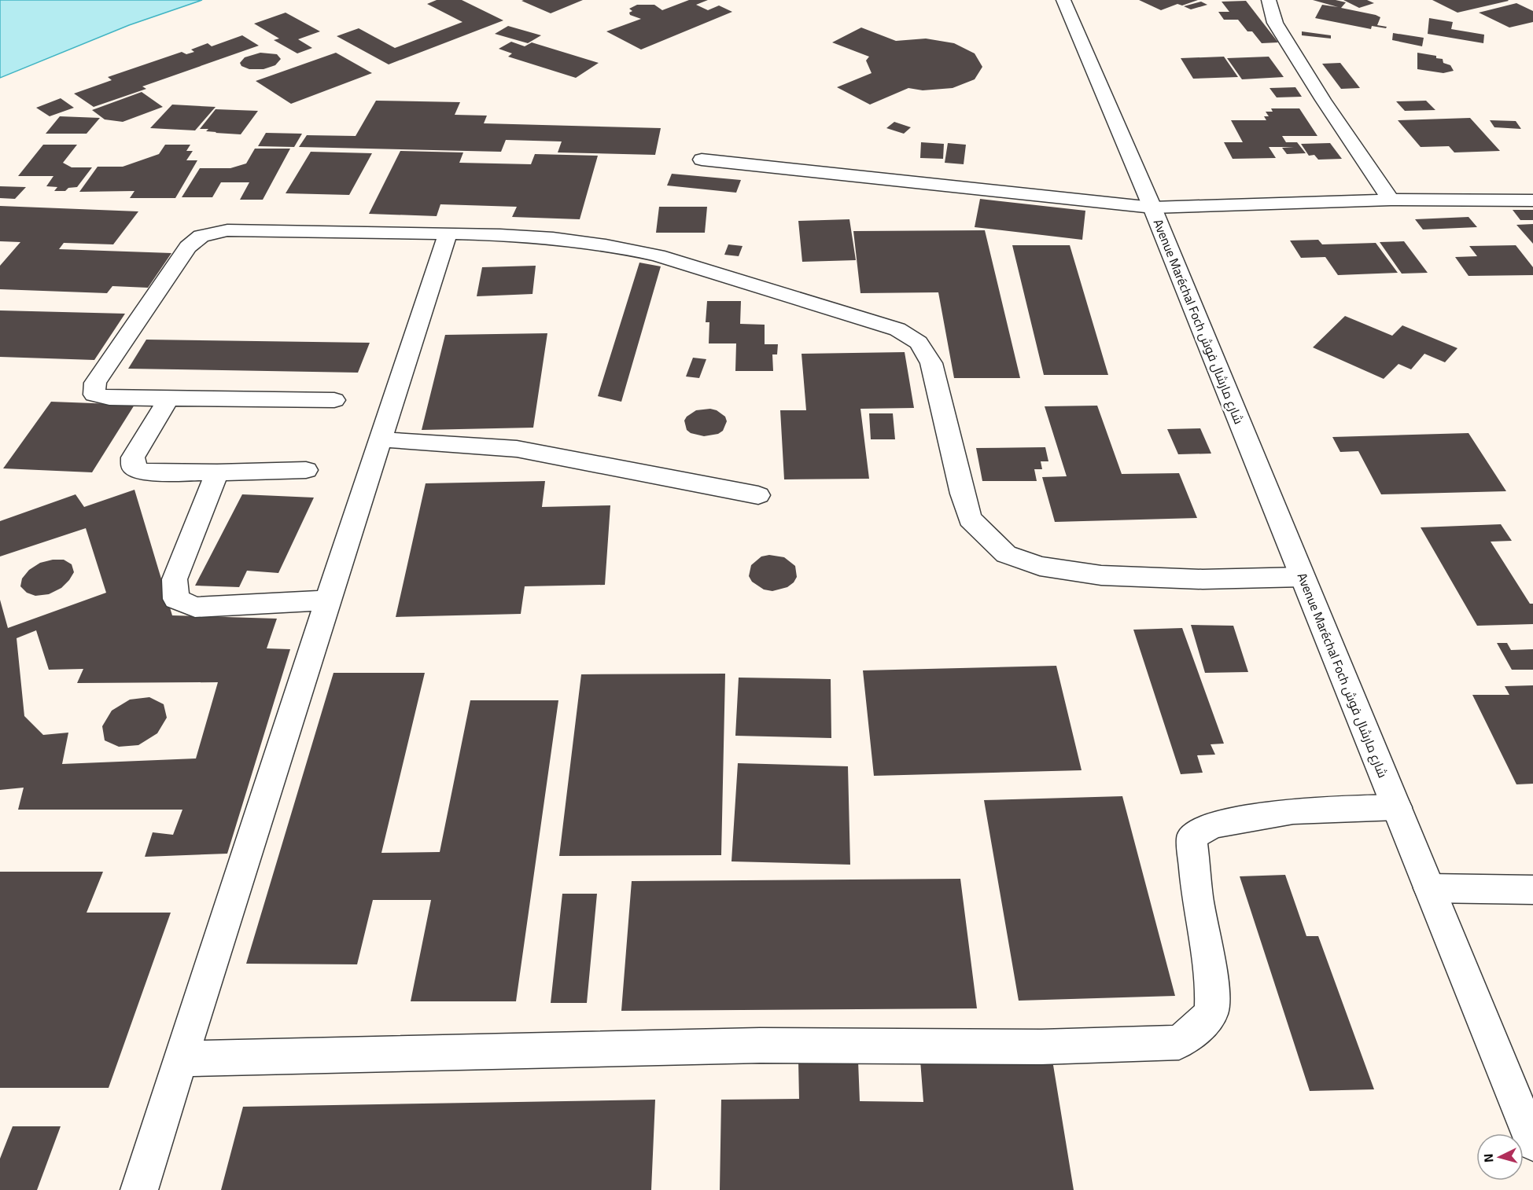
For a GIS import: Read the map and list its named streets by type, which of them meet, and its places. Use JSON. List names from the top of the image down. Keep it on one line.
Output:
{"streets":{"street":["Avenue Maréchal Foch شارع مارشال فوش"]},"north":"left"}
